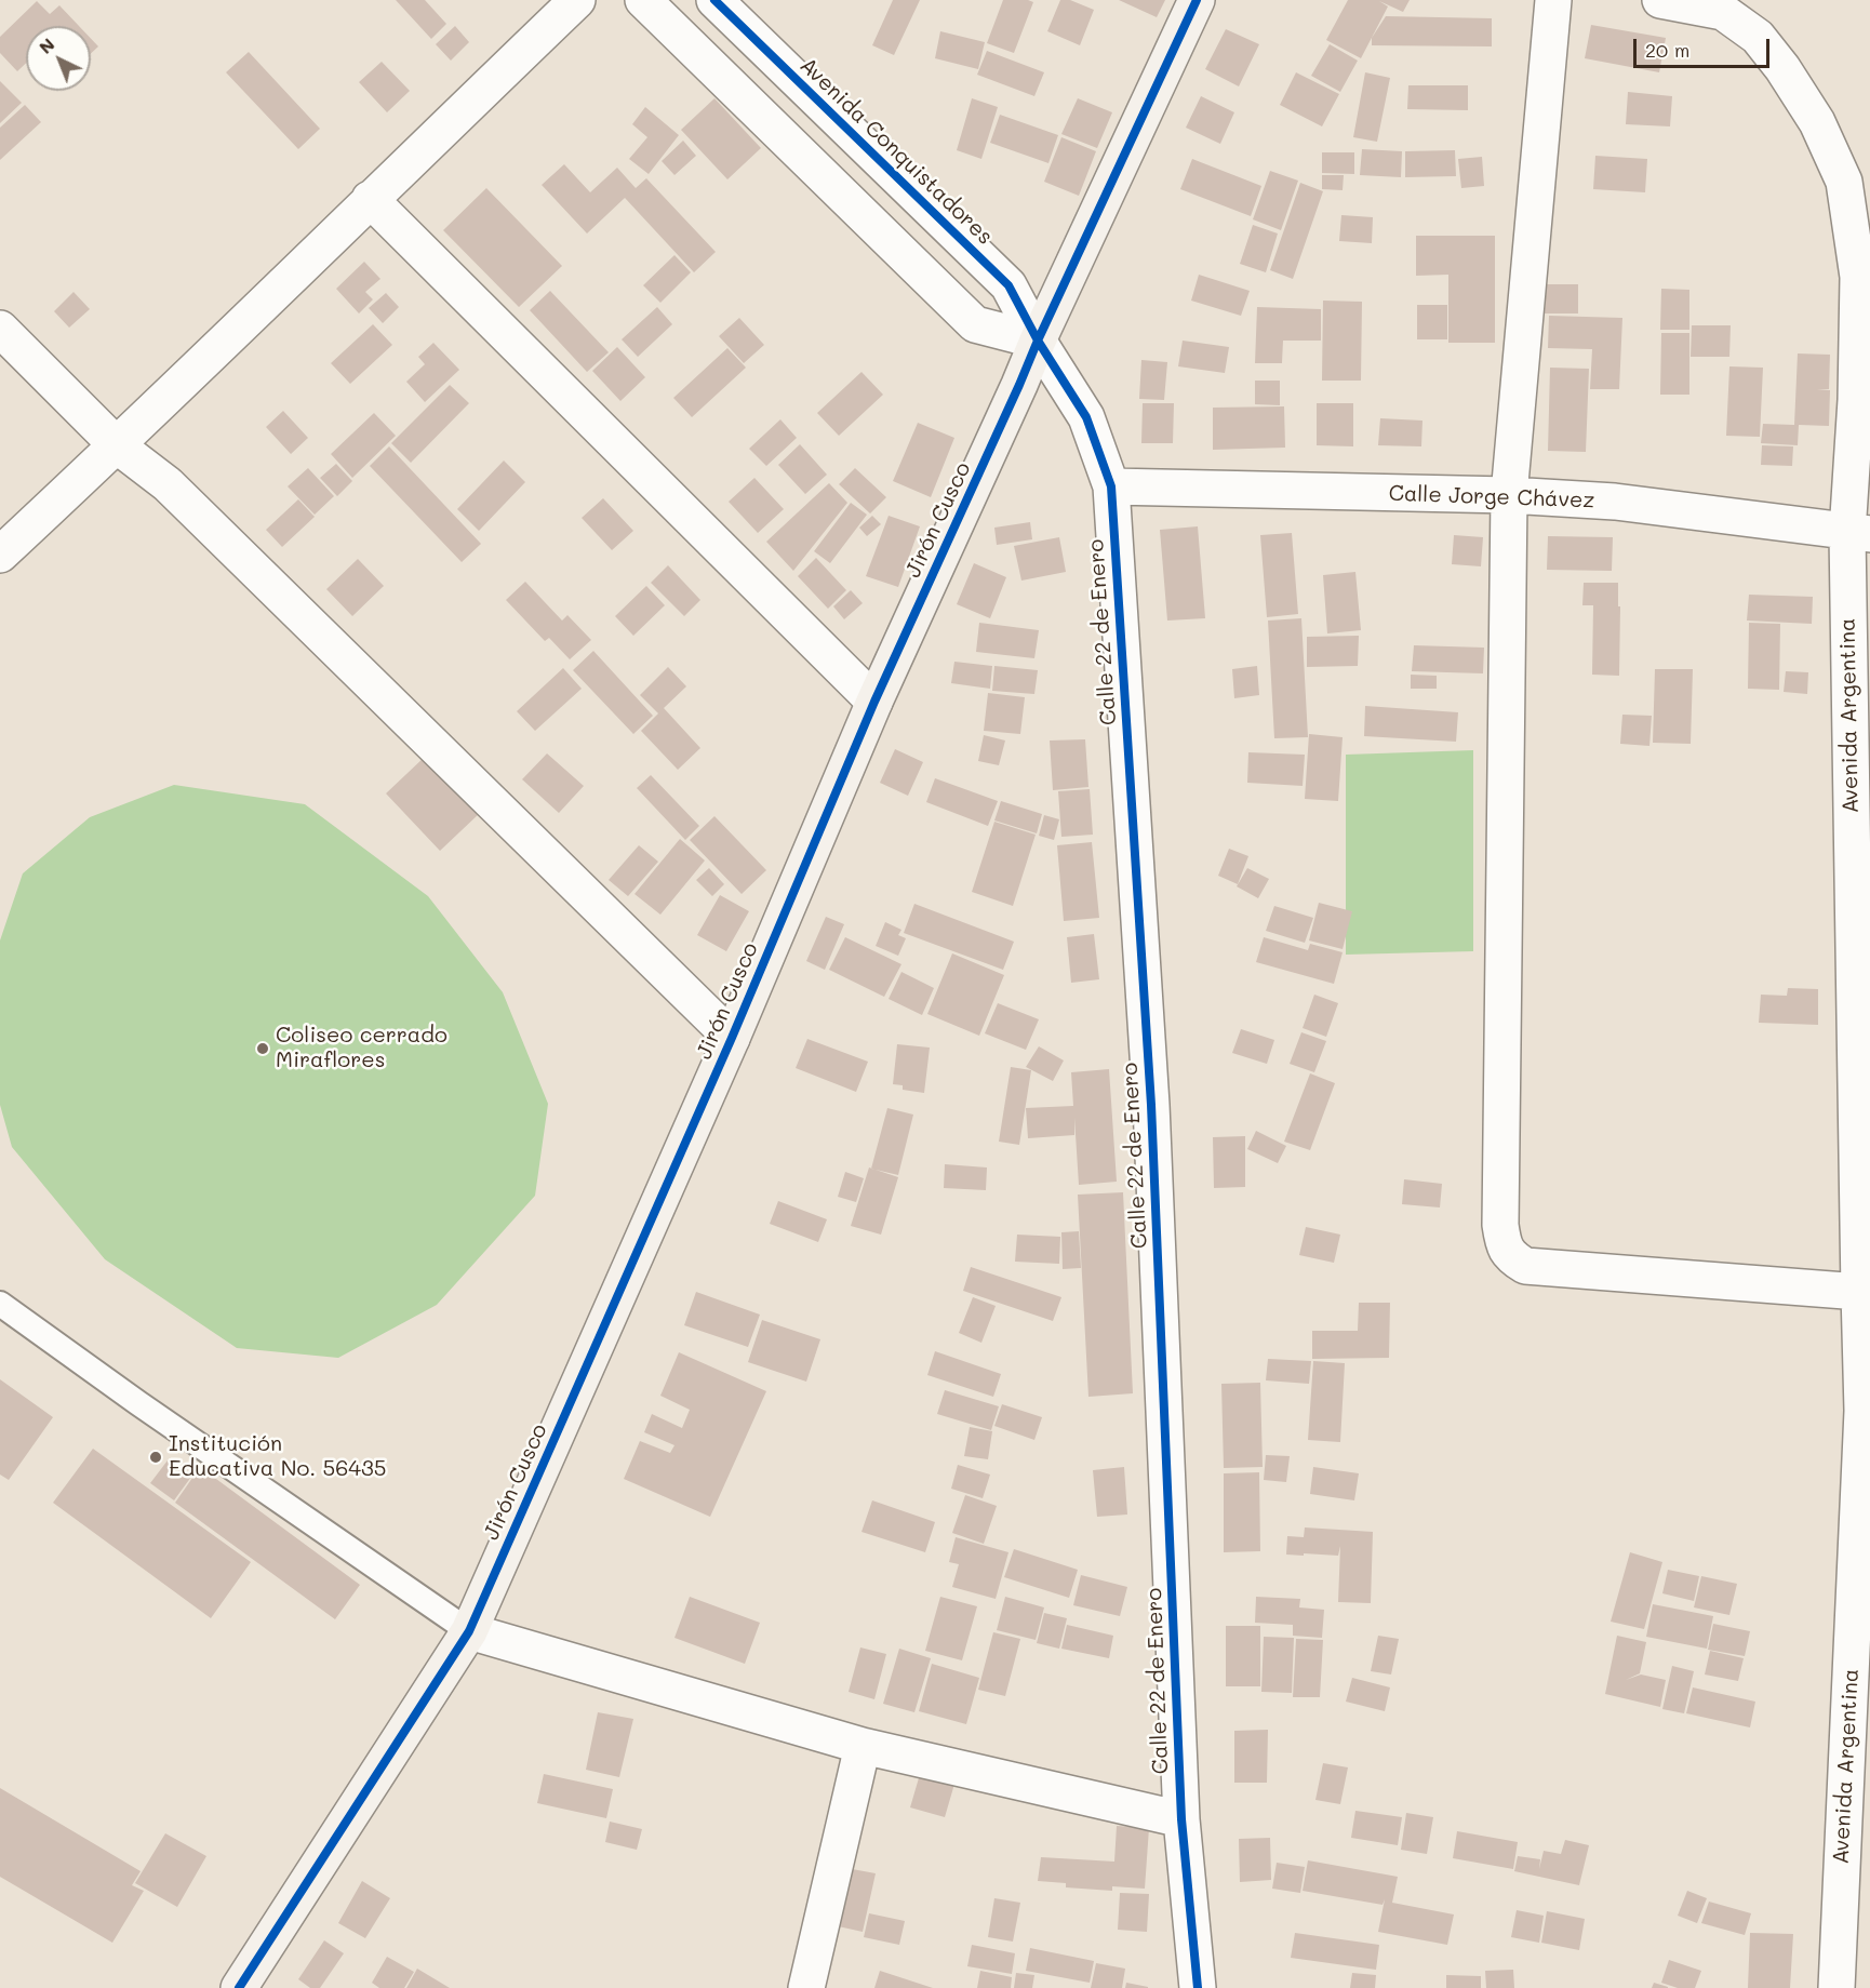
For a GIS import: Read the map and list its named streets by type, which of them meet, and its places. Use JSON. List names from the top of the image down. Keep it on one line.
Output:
{"streets":{"street":["Avenida Conquistadores","Calle Jorge Chávez","Jirón Cusco","Calle 22 de Enero","Avenida Argentina"]},"crossings":[["Avenida Conquistadores","Jirón Cusco"],["Avenida Conquistadores","Calle 22 de Enero"],["Calle Jorge Chávez","Calle 22 de Enero"],["Calle Jorge Chávez","Avenida Argentina"],["Jirón Cusco","Calle 22 de Enero"]],"places":["Coliseo cerrado Miraflores","Institución Educativa No. 56435"],"scale_bar":"20 m","north":"top left"}
